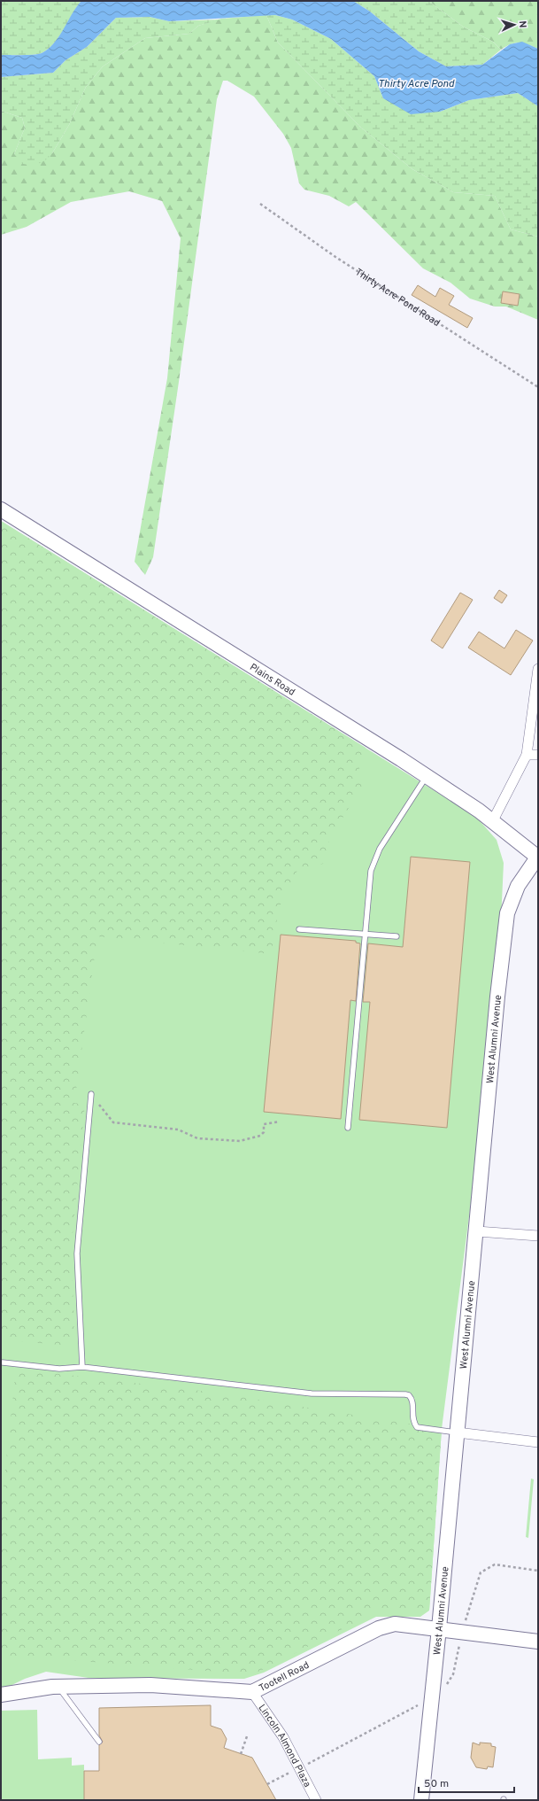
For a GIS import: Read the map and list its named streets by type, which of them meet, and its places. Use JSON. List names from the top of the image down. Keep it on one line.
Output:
{"streets":{"street":["Plains Road","West Alumni Avenue","Tootell Road","Lincoln Almond Plaza"],"path":["Thirty Acre Pond Road"]},"crossings":[["Plains Road","West Alumni Avenue"],["West Alumni Avenue","Tootell Road"],["Tootell Road","Lincoln Almond Plaza"]],"water":["Thirty Acre Pond"],"scale_bar":"50 m","north":"right"}
